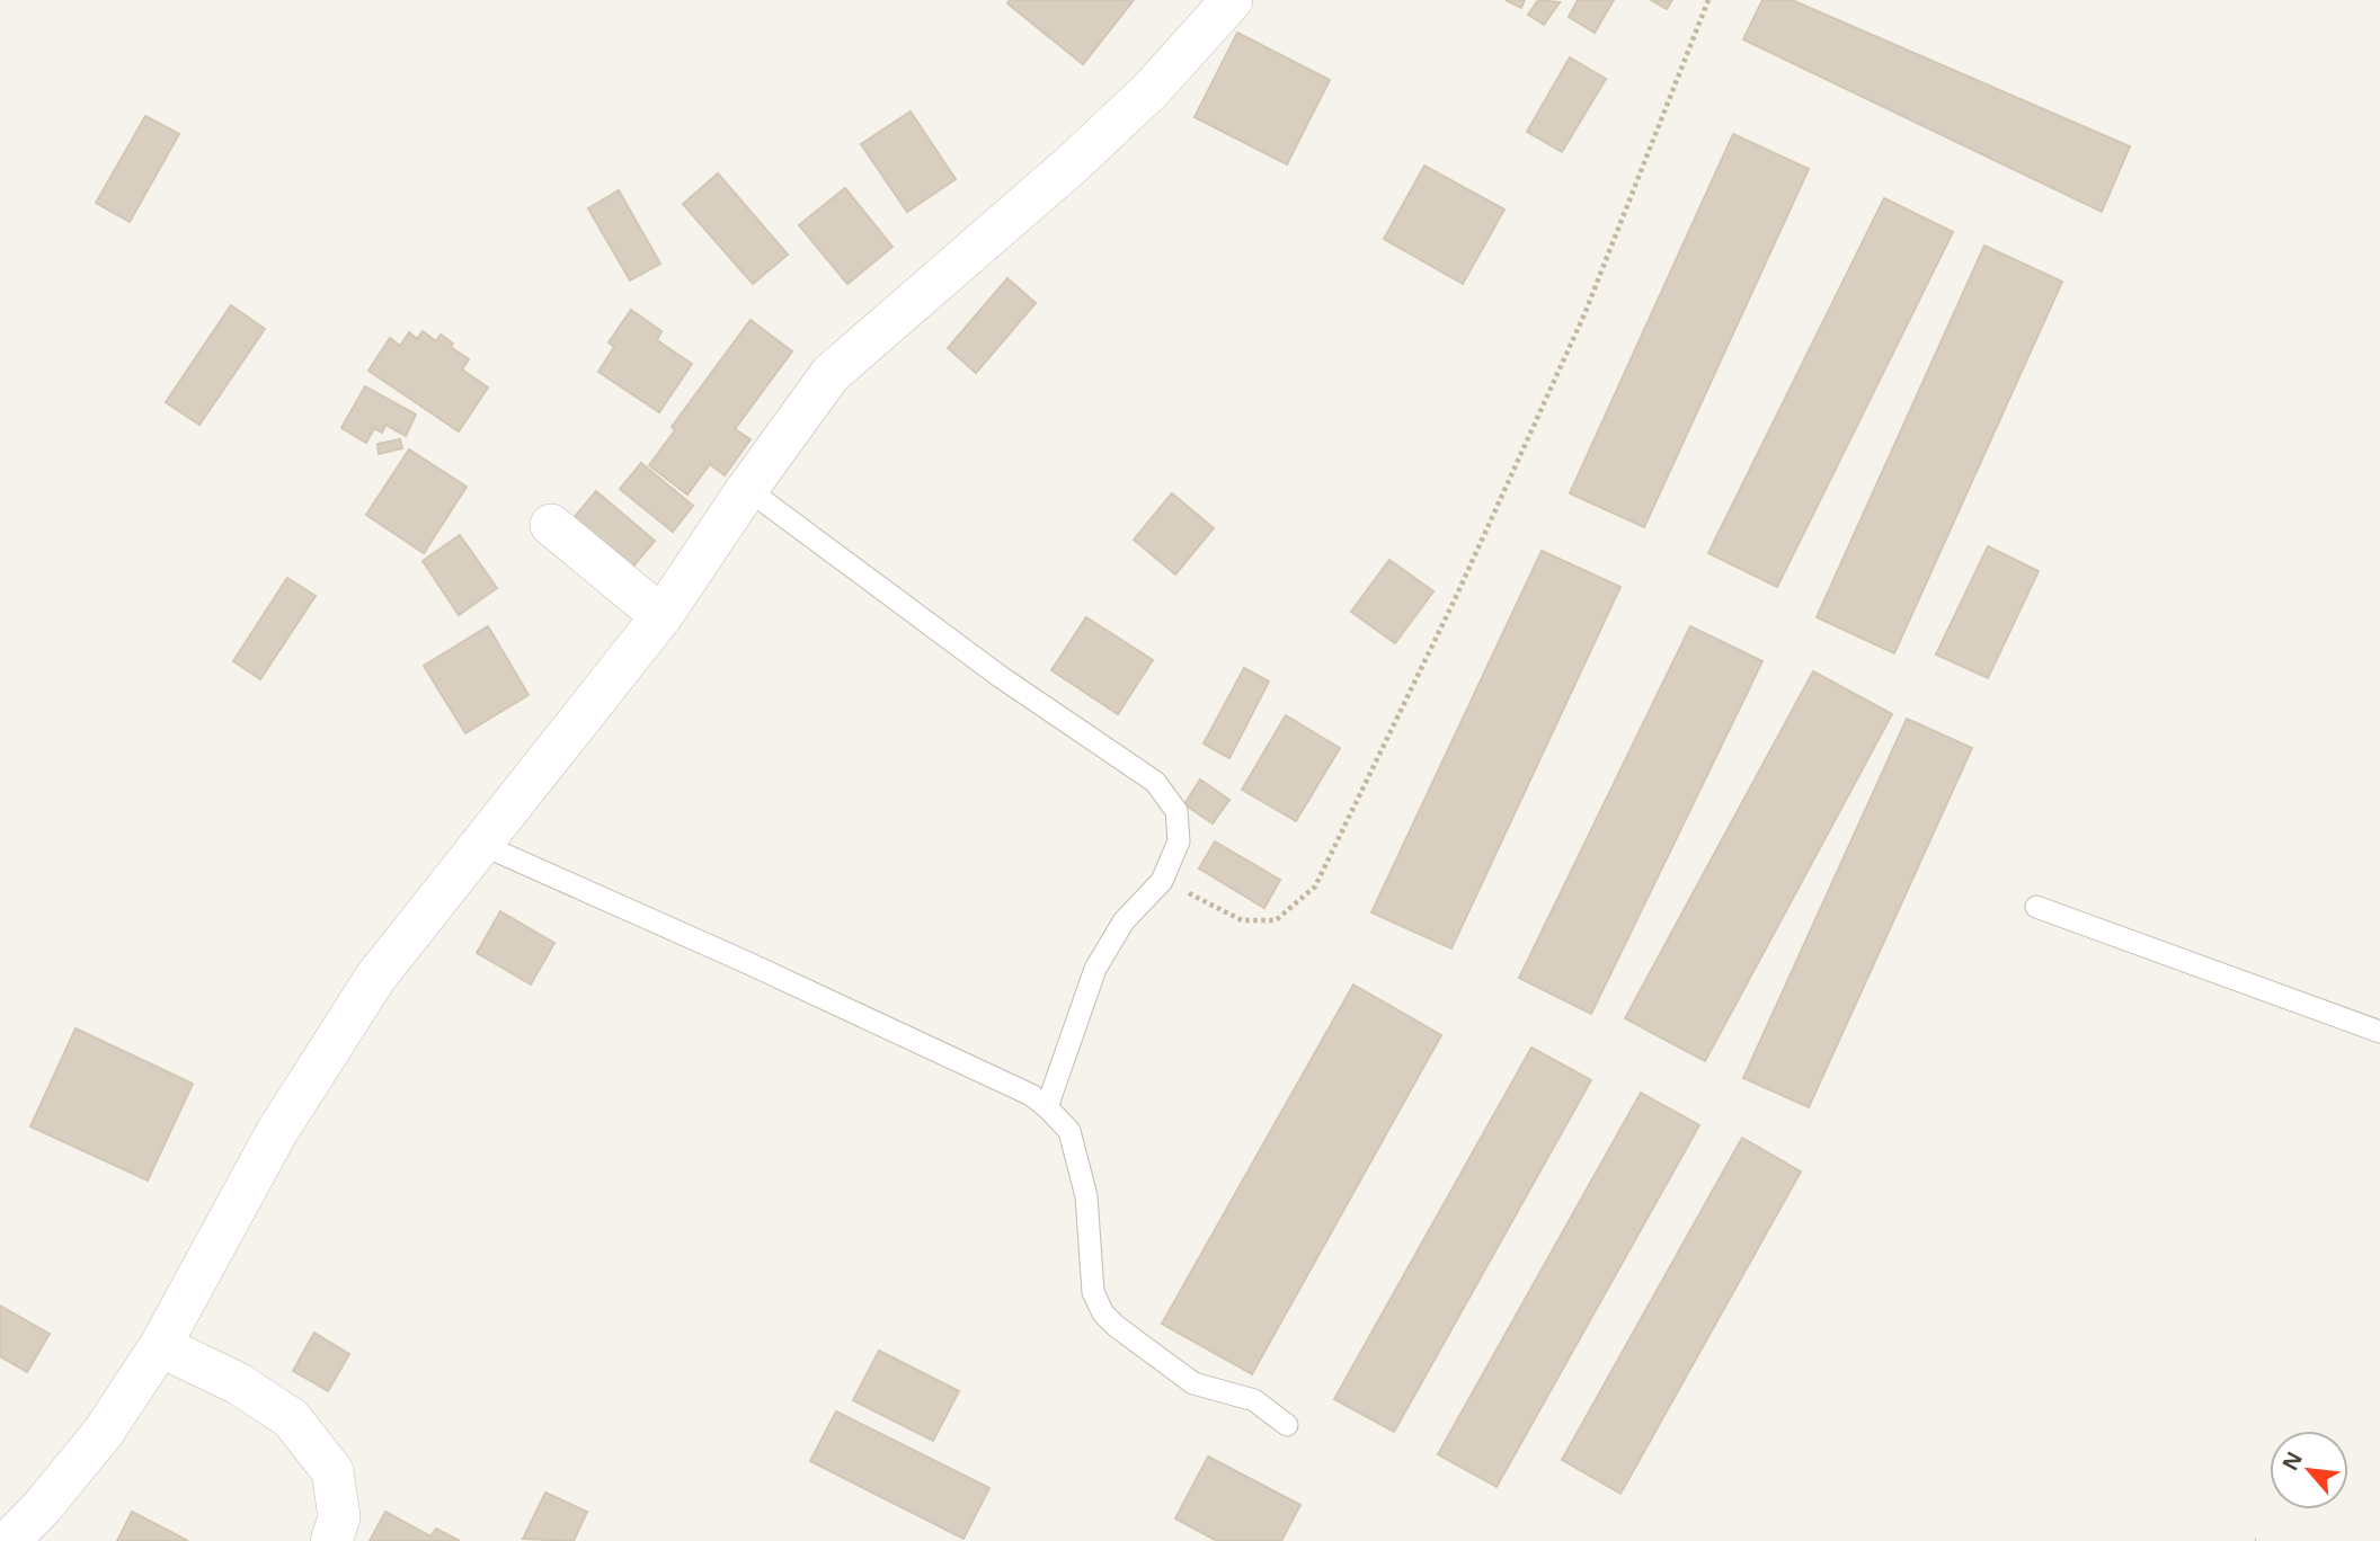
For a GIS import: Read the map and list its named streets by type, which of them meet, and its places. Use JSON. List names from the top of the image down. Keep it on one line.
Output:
{"north":"top left"}
